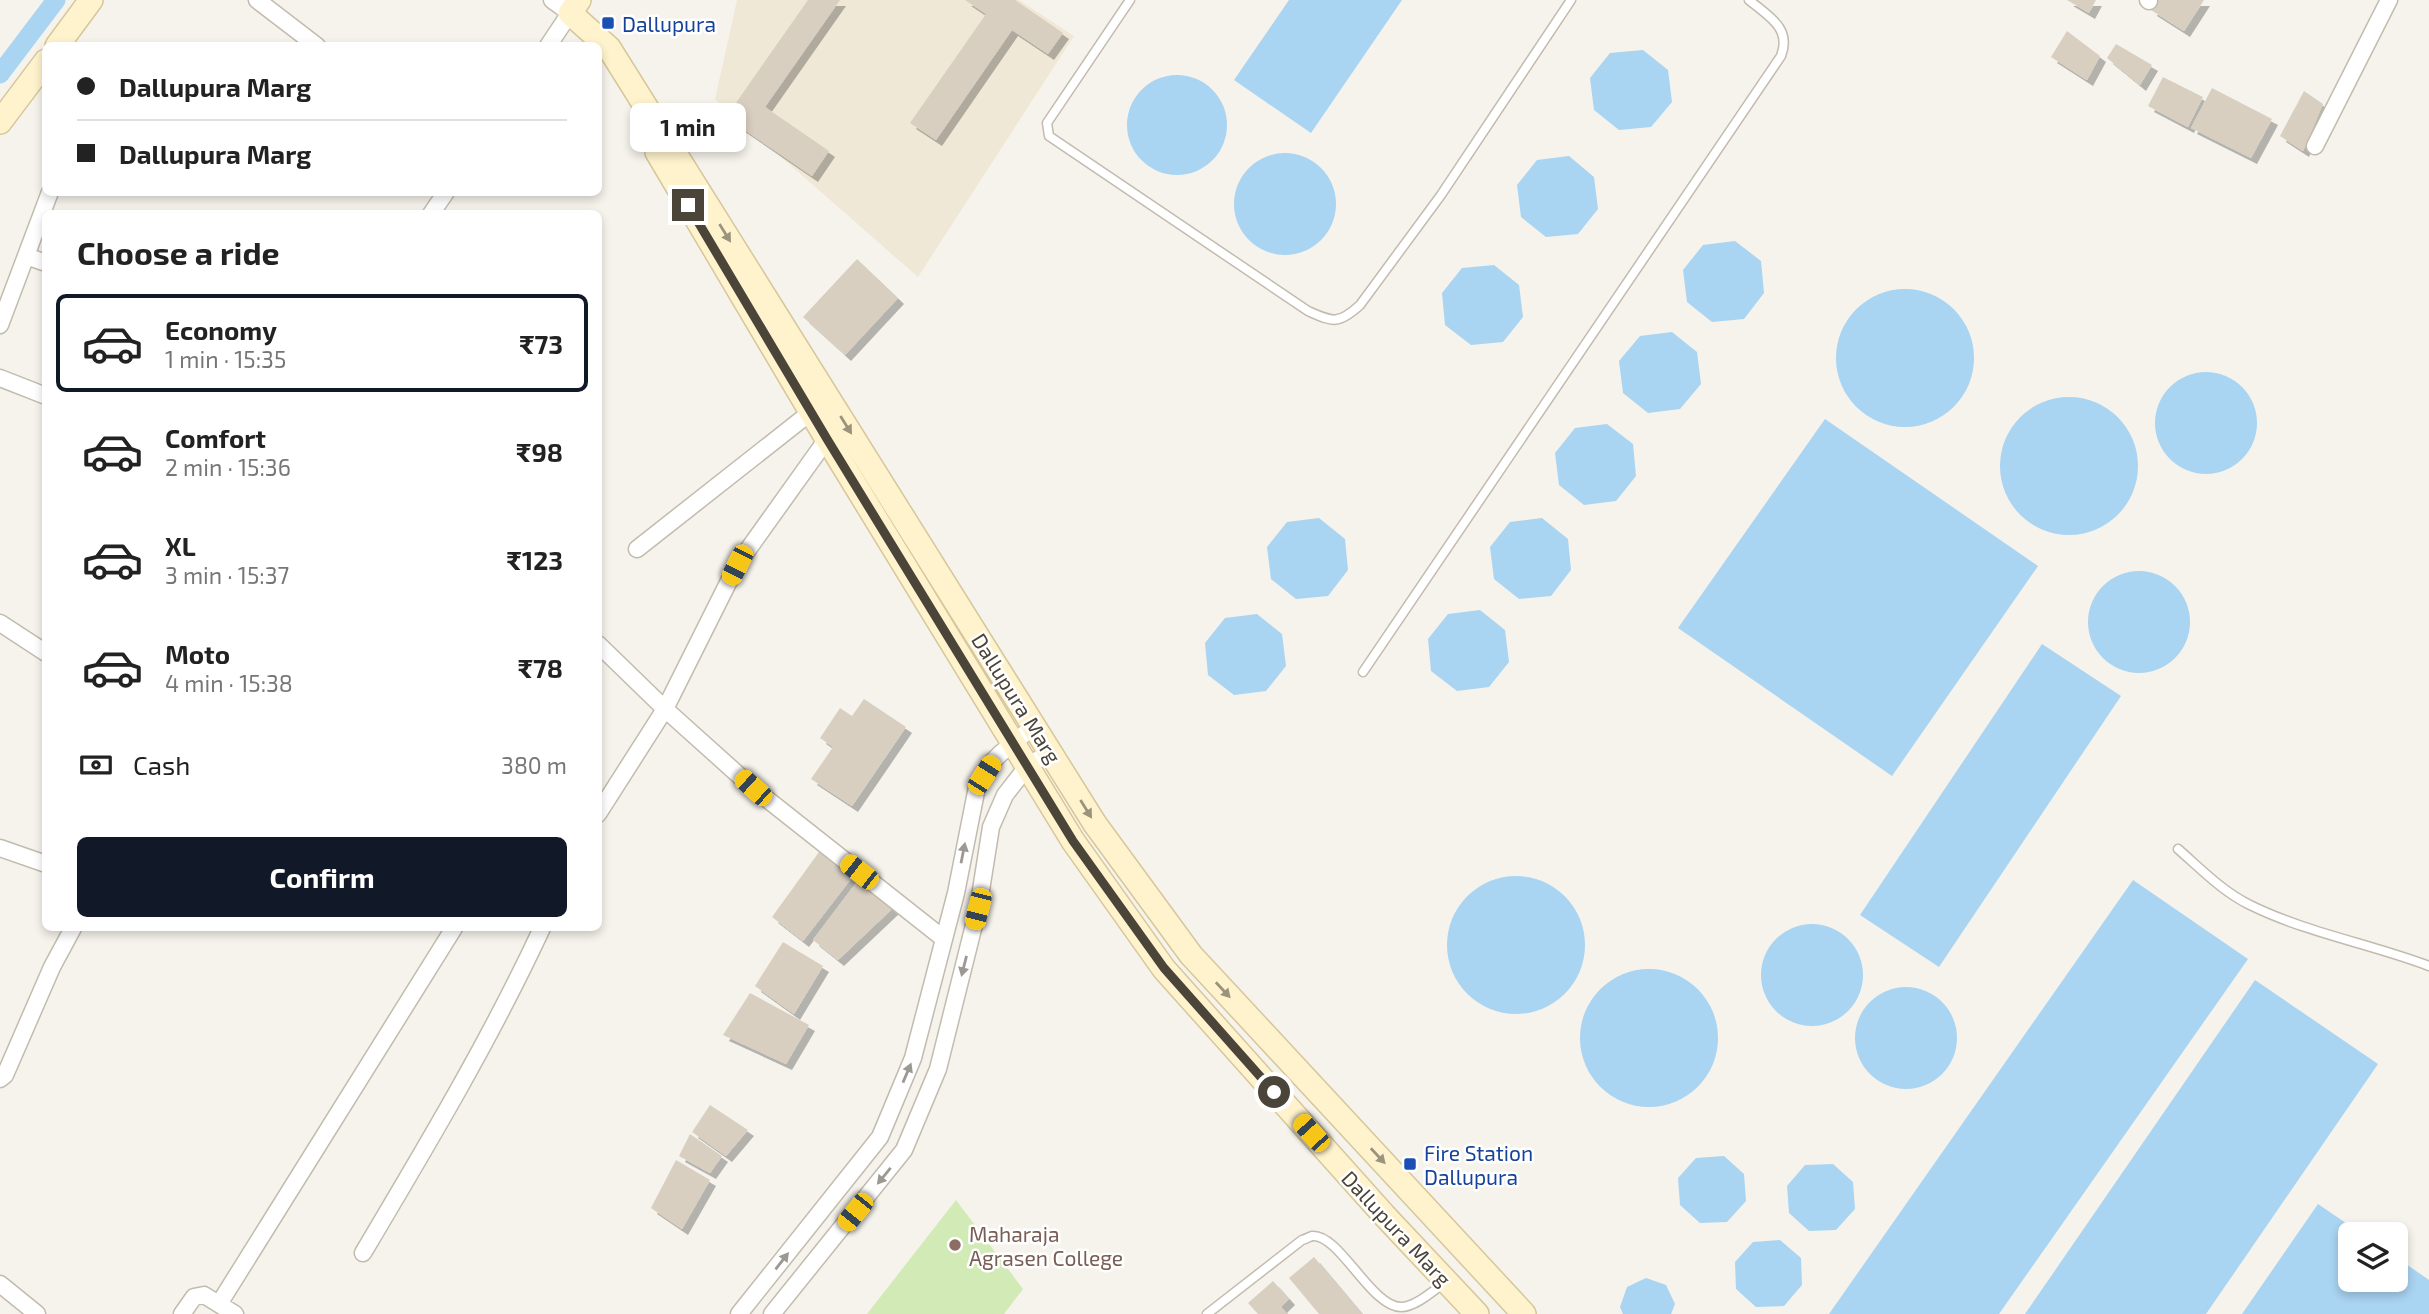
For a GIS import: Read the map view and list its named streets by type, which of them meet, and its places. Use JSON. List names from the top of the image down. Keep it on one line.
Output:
{"streets":{"main road":["Dallupura Marg"]},"places":{"transit":["Dallupura","Fire Station Dallupura"],"other":["Maharaja Agrasen College"]},"page":{"banner":["Dallupura Marg","Dallupura Marg"],"bubble":"1 min","heading":"Choose a ride","list":[{"name":"Economy","note":"1 min · 15:35","value":"₹73"},{"name":"Comfort","note":"2 min · 15:36","value":"₹98"},{"name":"XL","note":"3 min · 15:37","value":"₹123"},{"name":"Moto","note":"4 min · 15:38","value":"₹78"}],"pay":["Cash","380 m"],"buttons":"Confirm"}}
